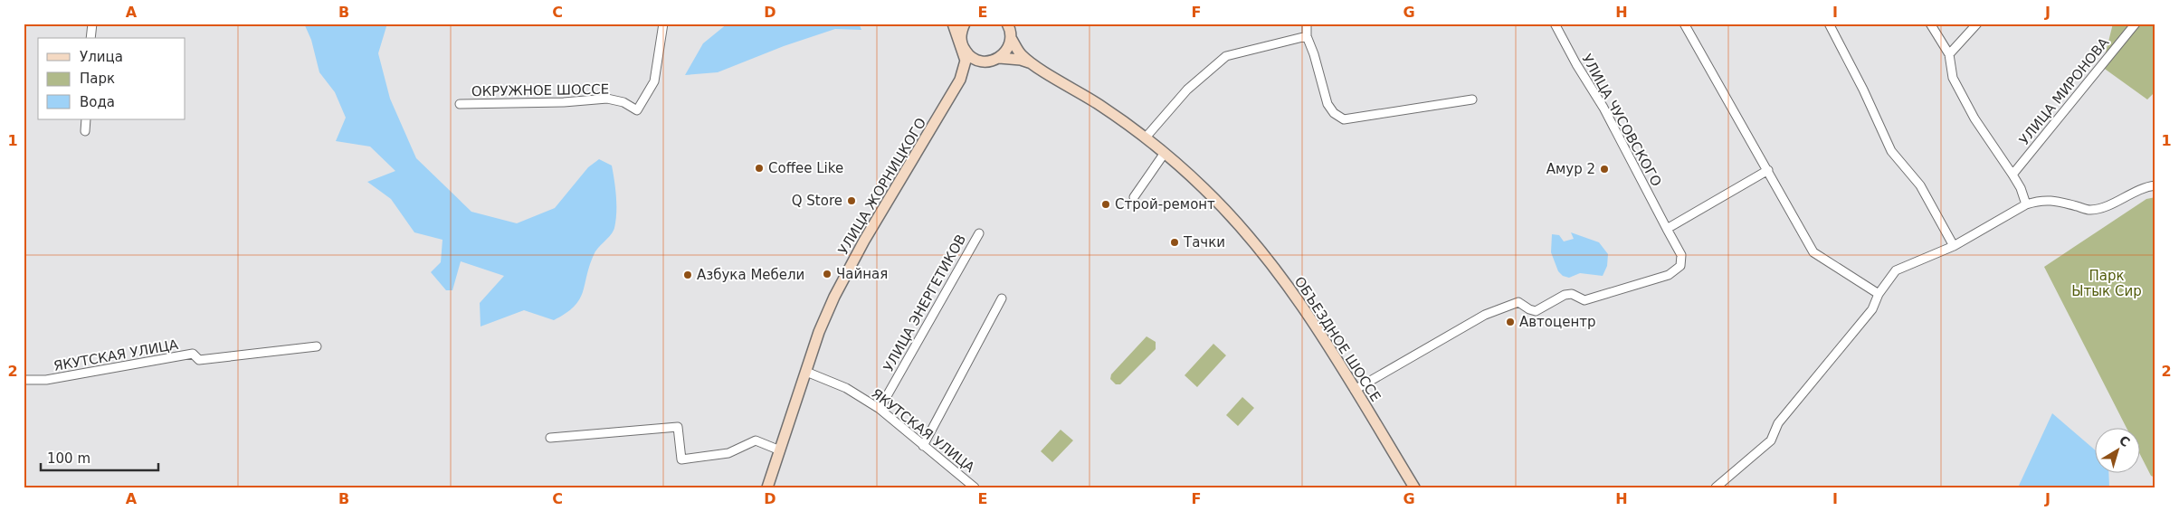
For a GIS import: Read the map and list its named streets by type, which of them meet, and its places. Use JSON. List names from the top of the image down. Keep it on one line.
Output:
{"streets":{"main road":["УЛИЦА ЖОРНИЦКОГО","ОБЪЕЗДНОЕ ШОССЕ"],"street":["ОКРУЖНОЕ ШОССЕ","УЛИЦА МИРОНОВА","УЛИЦА ЧУСОВСКОГО","УЛИЦА ЭНЕРГЕТИКОВ","ЯКУТСКАЯ УЛИЦА"]},"crossings":[["УЛИЦА ЧУСОВСКОГО","ОБЪЕЗДНОЕ ШОССЕ"],["УЛИЦА ЖОРНИЦКОГО","ОБЪЕЗДНОЕ ШОССЕ"],["УЛИЦА ЖОРНИЦКОГО","ЯКУТСКАЯ УЛИЦА"],["УЛИЦА ЭНЕРГЕТИКОВ","ЯКУТСКАЯ УЛИЦА"]],"parks":["Парк Ытык Сир"],"places":["Coffee Like","Амур 2","Q Store","Строй-ремонт","Тачки","Чайная","Азбука Мебели","Автоцентр"],"legend":["Улица","Парк","Вода"],"scale_bar":"100 m","north":"top right","grid":{"columns":["A","B","C","D","E","F","G","H","I","J"],"rows":["1","2"]}}
